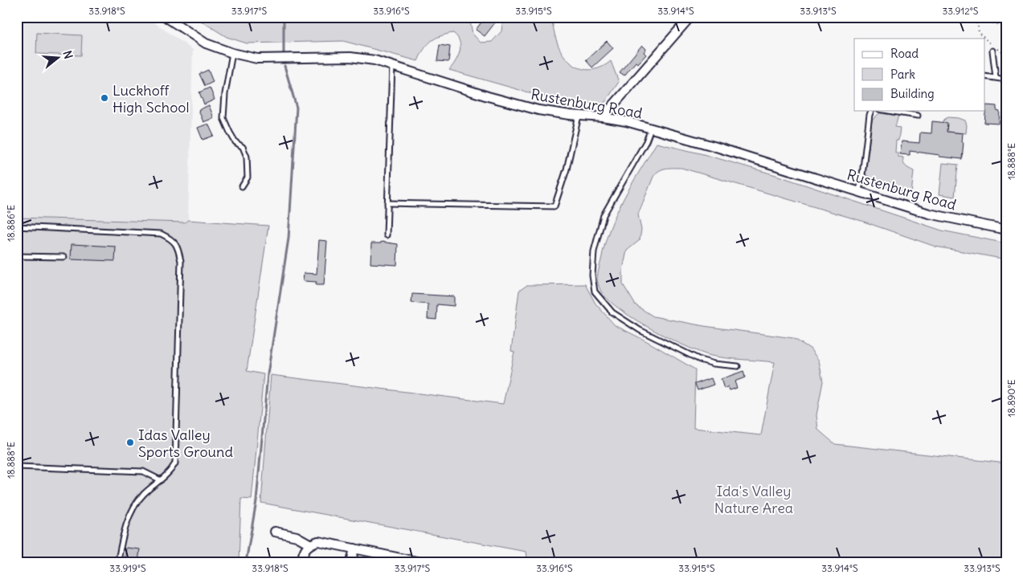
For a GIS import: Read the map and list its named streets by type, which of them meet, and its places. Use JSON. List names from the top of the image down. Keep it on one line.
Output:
{"streets":{"street":["Rustenburg Road"]},"parks":["Ida's Valley Nature Area"],"places":["Luckhoff High School","Idas Valley Sports Ground"],"legend":["Road","Park","Building"],"north":"right","coordinates":["33.918°S","33.917°S","33.916°S","33.915°S","33.914°S","33.913°S","33.912°S","18.888°E","18.886°E","18.890°E","33.919°S"]}
